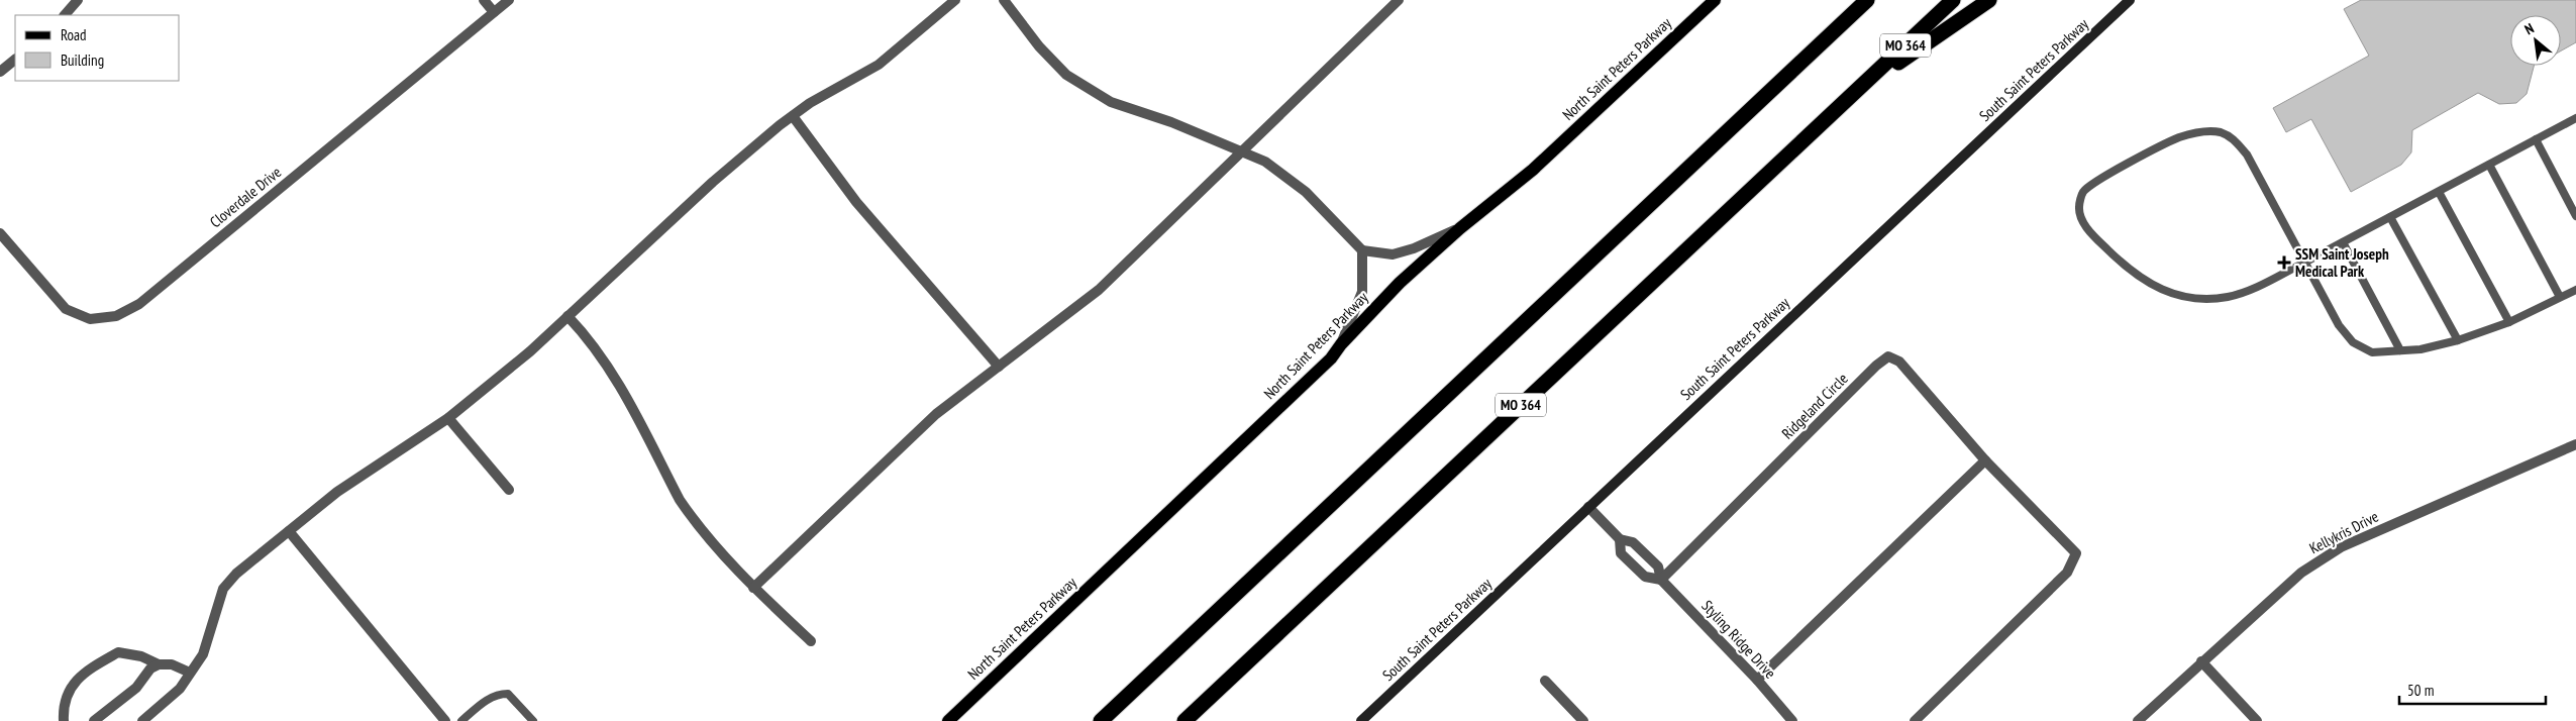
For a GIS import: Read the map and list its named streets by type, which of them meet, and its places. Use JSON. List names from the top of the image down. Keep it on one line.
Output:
{"streets":{"highway":["MO 364"],"main road":["North Saint Peters Parkway","South Saint Peters Parkway"],"street":["Cloverdale Drive","Ridgeland Circle","Kellykris Drive","Styling Ridge Drive"]},"crossings":[["South Saint Peters Parkway","Styling Ridge Drive"],["Ridgeland Circle","Styling Ridge Drive"]],"places":{"health":["SSM Saint Joseph Medical Park"]},"legend":["Road","Building"],"scale_bar":"50 m","north":"top left"}
